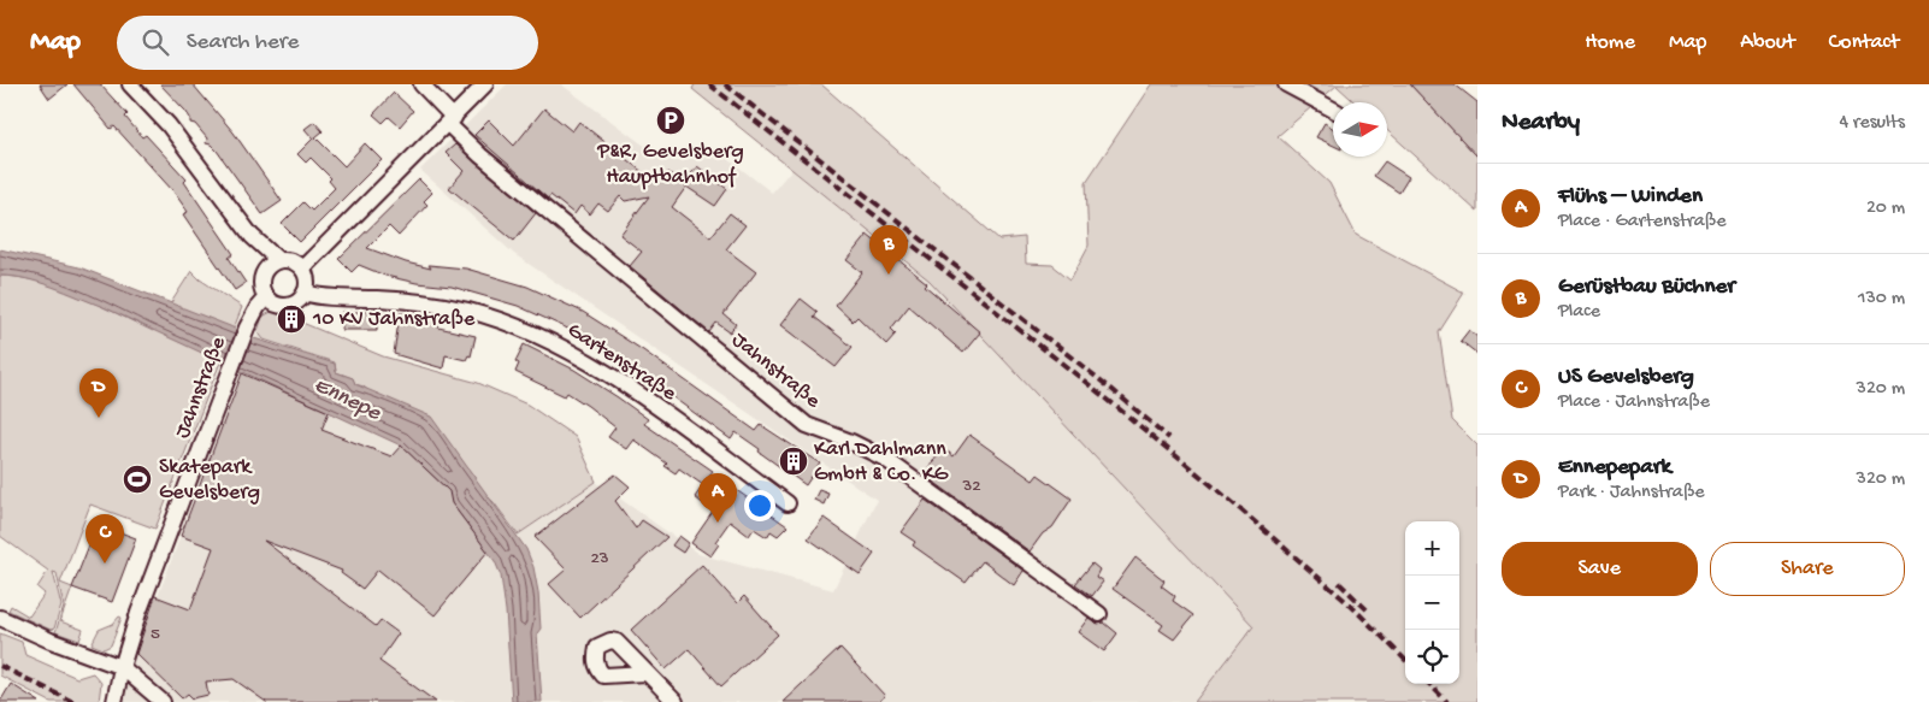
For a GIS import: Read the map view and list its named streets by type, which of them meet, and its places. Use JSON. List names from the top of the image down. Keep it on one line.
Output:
{"streets":{"street":["Gartenstraße","Jahnstraße"]},"crossings":[["Gartenstraße","Jahnstraße"]],"water":["Ennepe"],"places":{"parking":["P&R, Gevelsberg Hauptbahnhof"],"building":["10 KV Jahnstraße","Karl Dahlmann GmbH & Co. KG"],"sports":["Skatepark Gevelsberg"]},"house_numbers":["32","23","5"],"north":"right","page":{"header":"Map","search":"Search here","nav":["Home","Map","About","Contact"],"heading":["Nearby","4 results"],"list":[{"mark":"A","name":"Flühs – Winden","note":"Place · Gartenstraße","value":"20 m"},{"mark":"B","name":"Gerüstbau Büchner","note":"Place","value":"130 m"},{"mark":"C","name":"US Gevelsberg","note":"Place · Jahnstraße","value":"320 m"},{"mark":"D","name":"Ennepepark","note":"Park · Jahnstraße","value":"320 m"}],"pins":["B","D","A","C"],"map_buttons":["+","−"],"buttons":["Save","Share"]}}
